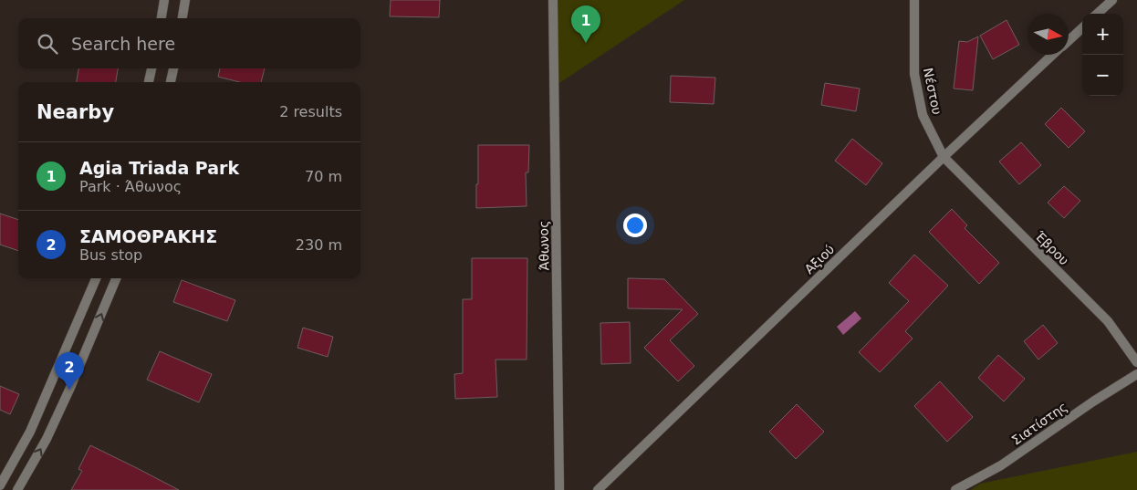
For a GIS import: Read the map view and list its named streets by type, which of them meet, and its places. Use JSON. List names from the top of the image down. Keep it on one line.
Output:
{"streets":{"street":["Νέστου","Άθωνος","Έβρου","Αξιού","Σιατίστης"]},"crossings":[["Νέστου","Έβρου"],["Νέστου","Αξιού"],["Έβρου","Αξιού"]],"north":"right","page":{"pins":["1","2"],"map_buttons":["+","−"],"search":"Search here","heading":["Nearby","2 results"],"list":[{"mark":"1","name":"Agia Triada Park","note":"Park · Άθωνος","value":"70 m"},{"mark":"2","name":"ΣΑΜΟΘΡΑΚΗΣ","note":"Bus stop","value":"230 m"}]}}
